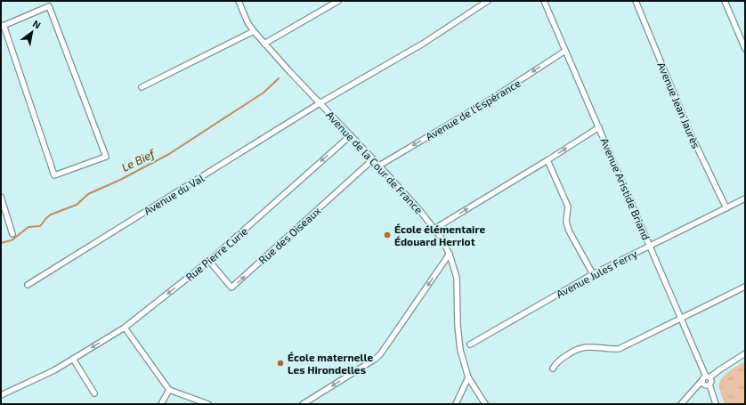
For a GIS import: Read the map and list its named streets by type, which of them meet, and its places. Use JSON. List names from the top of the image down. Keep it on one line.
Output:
{"streets":{"street":["Avenue Jean Jaurès","Avenue de l'Espérance","Avenue de la Cour de France","Avenue Aristide Briand","Avenue du Val","Rue des Oiseaux","Rue Pierre Curie","Avenue Jules Ferry"]},"crossings":[["Avenue Jean Jaurès","Avenue Jules Ferry"],["Avenue de l'Espérance","Avenue de la Cour de France"],["Avenue de l'Espérance","Avenue Aristide Briand"],["Avenue de la Cour de France","Avenue du Val"],["Avenue de la Cour de France","Rue des Oiseaux"],["Avenue de la Cour de France","Rue Pierre Curie"],["Avenue Aristide Briand","Avenue Jules Ferry"],["Rue des Oiseaux","Rue Pierre Curie"]],"one_way":["Avenue de l'Espérance","Rue des Oiseaux","Rue Pierre Curie"],"water":["Le Bief"],"places":["École élémentaire Édouard Herriot","École maternelle Les Hirondelles"],"north":"top right"}
